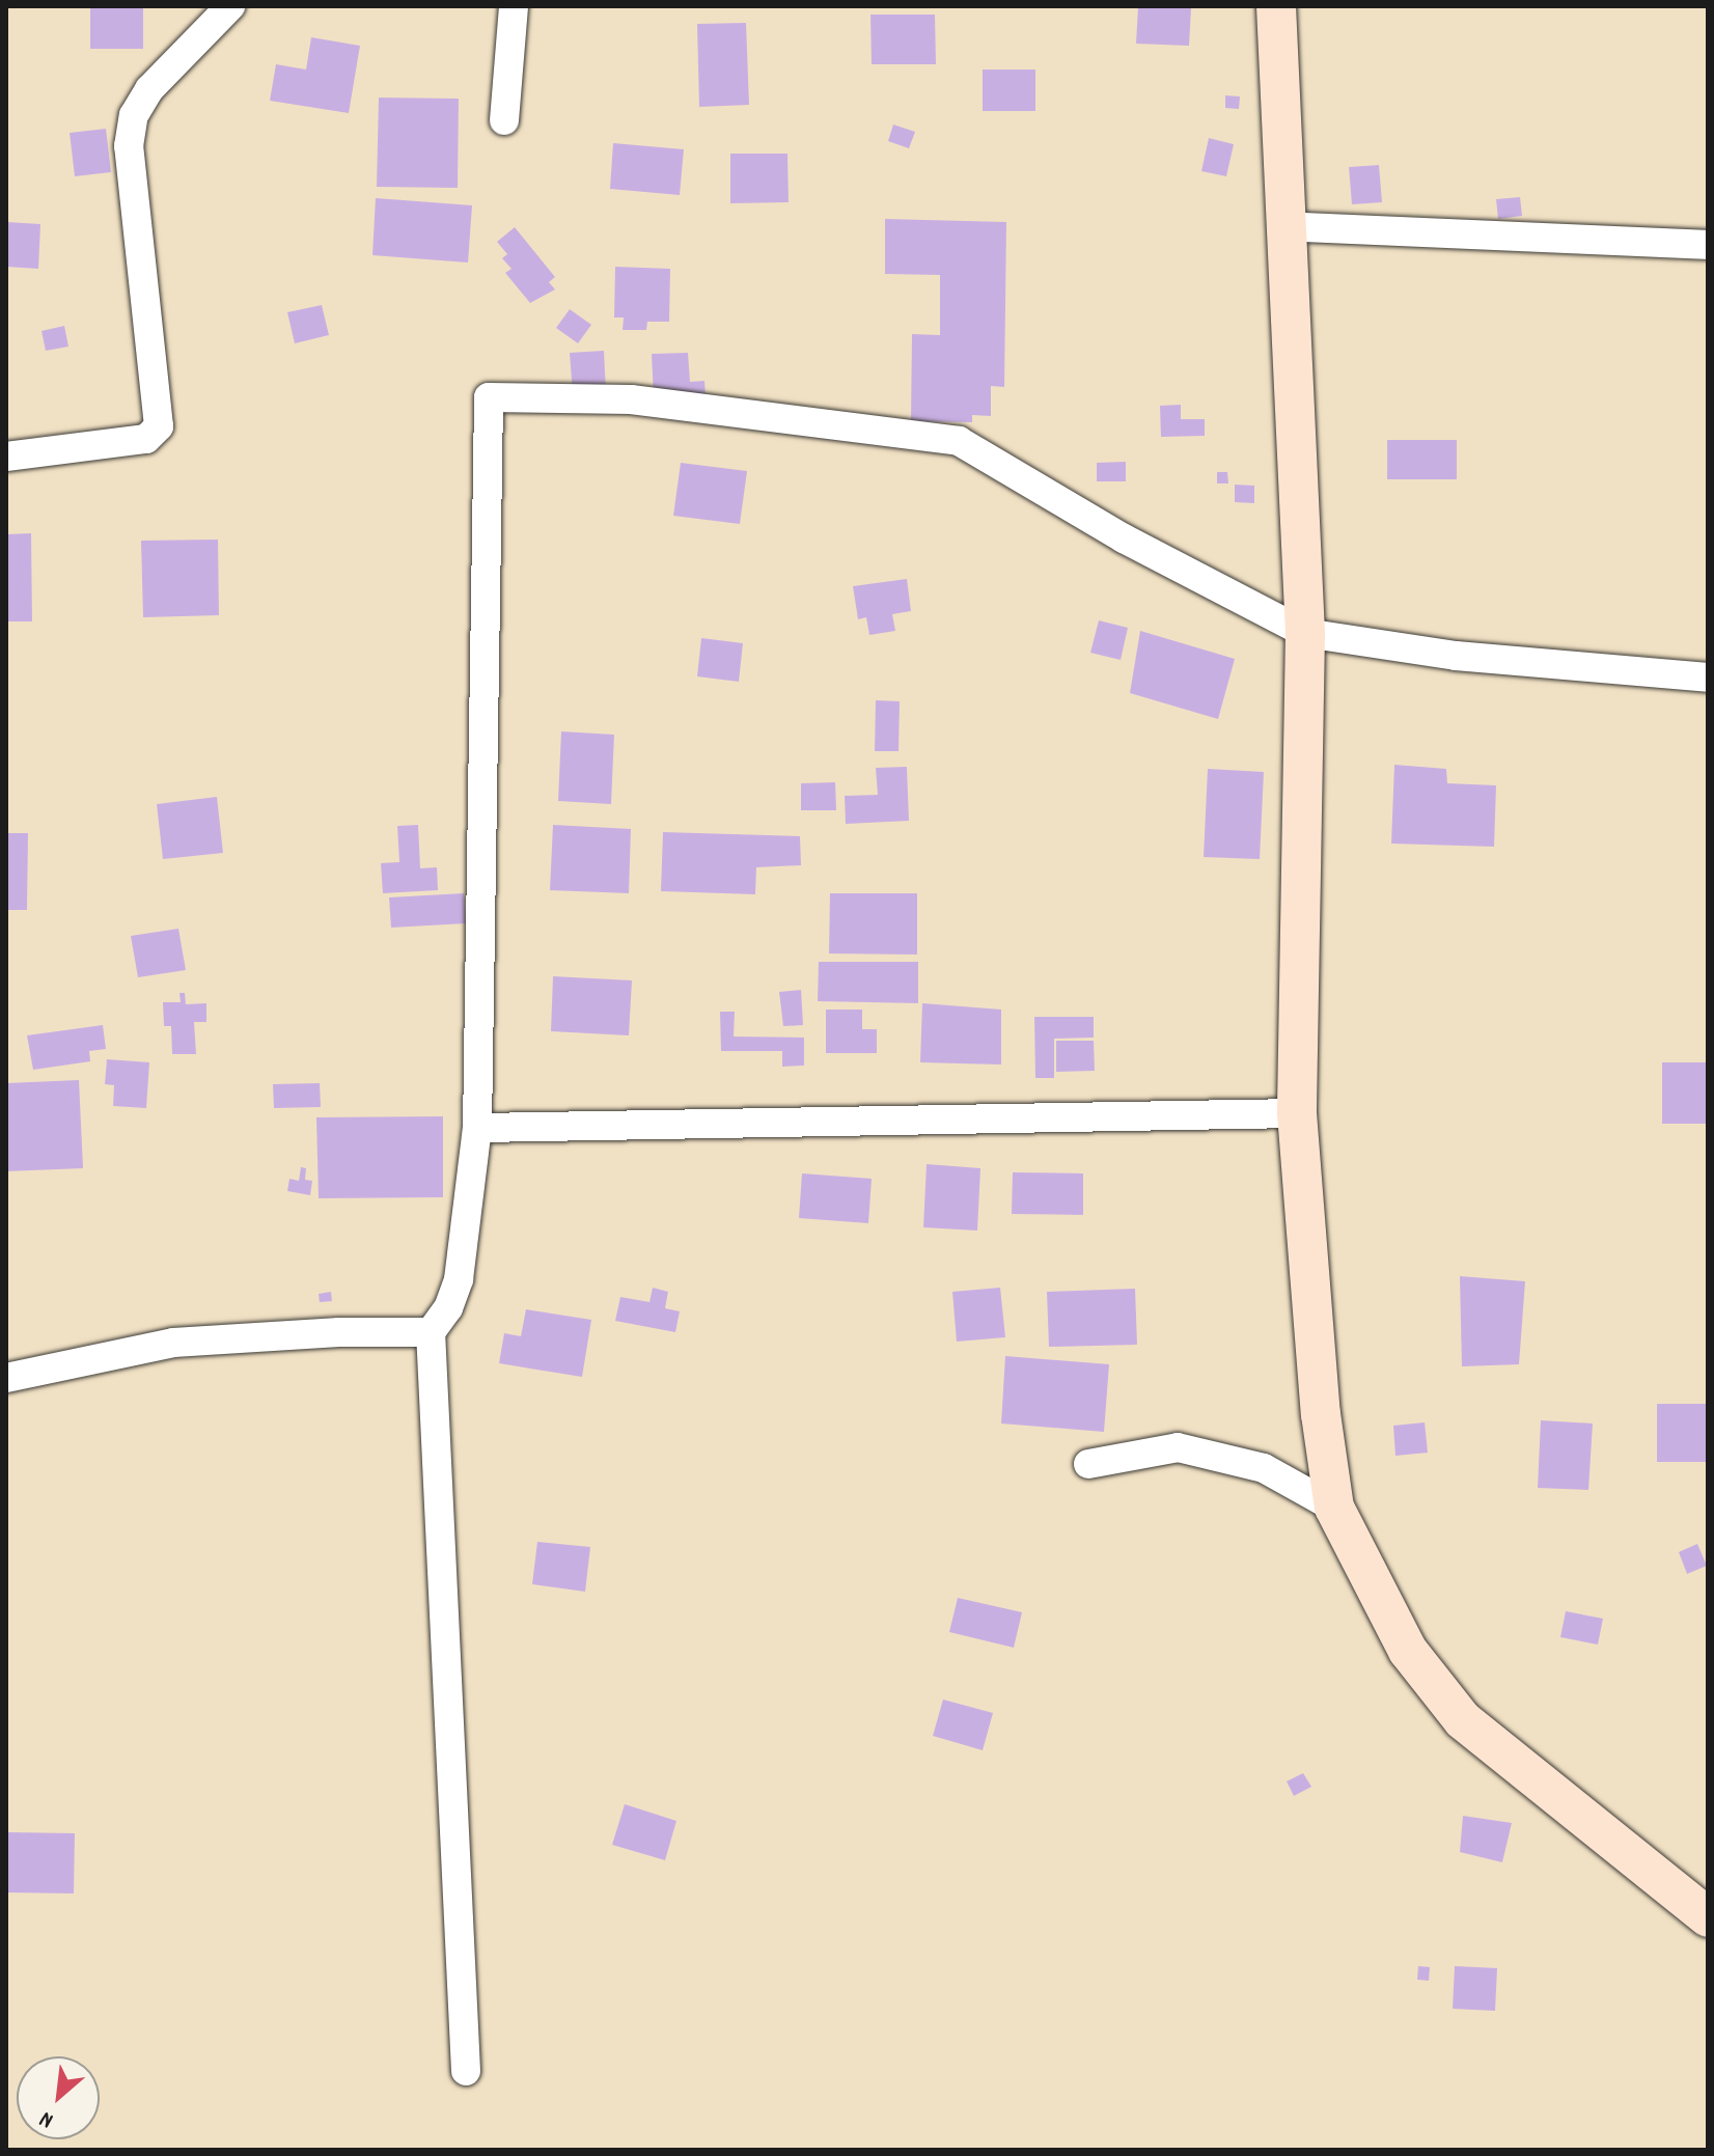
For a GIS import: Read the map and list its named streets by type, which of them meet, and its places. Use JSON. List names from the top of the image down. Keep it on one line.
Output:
{"north":"bottom left"}
